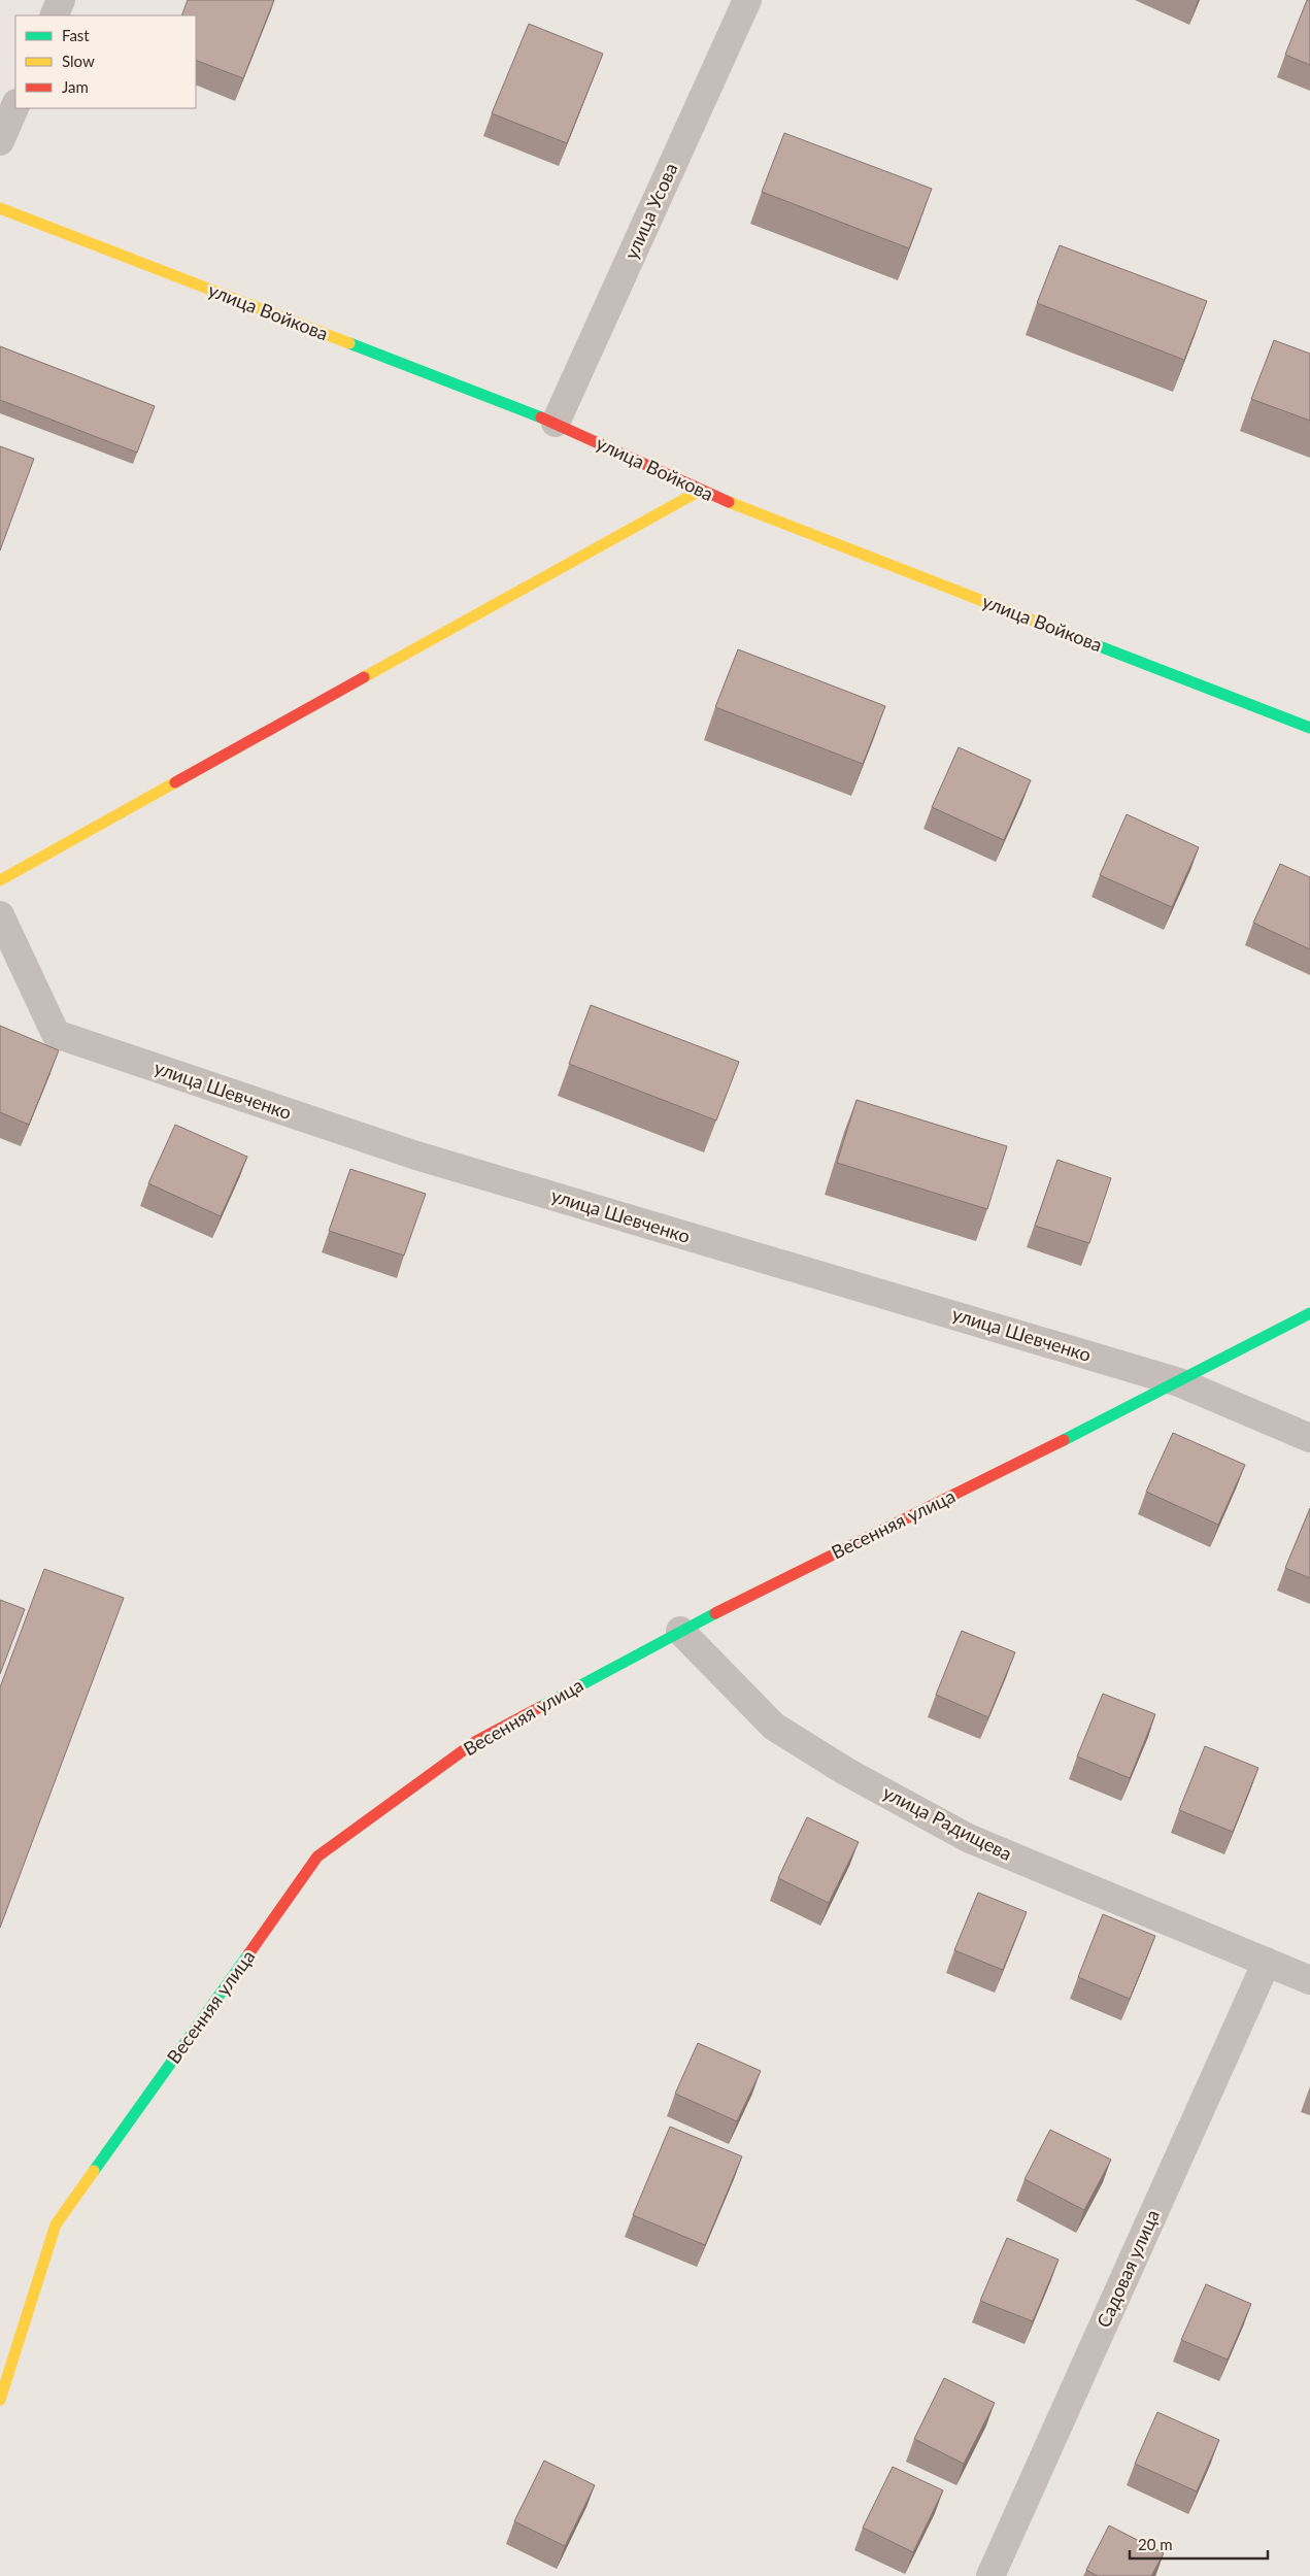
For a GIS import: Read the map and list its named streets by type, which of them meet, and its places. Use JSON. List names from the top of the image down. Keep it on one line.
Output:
{"streets":{"street":["улица Усова","улица Войкова","улица Шевченко","Весенняя улица","улица Радищева","Садовая улица"]},"crossings":[["улица Усова","улица Войкова"],["улица Шевченко","Весенняя улица"],["Весенняя улица","улица Радищева"],["улица Радищева","Садовая улица"]],"legend":["Fast","Slow","Jam"],"scale_bar":"20 m"}
